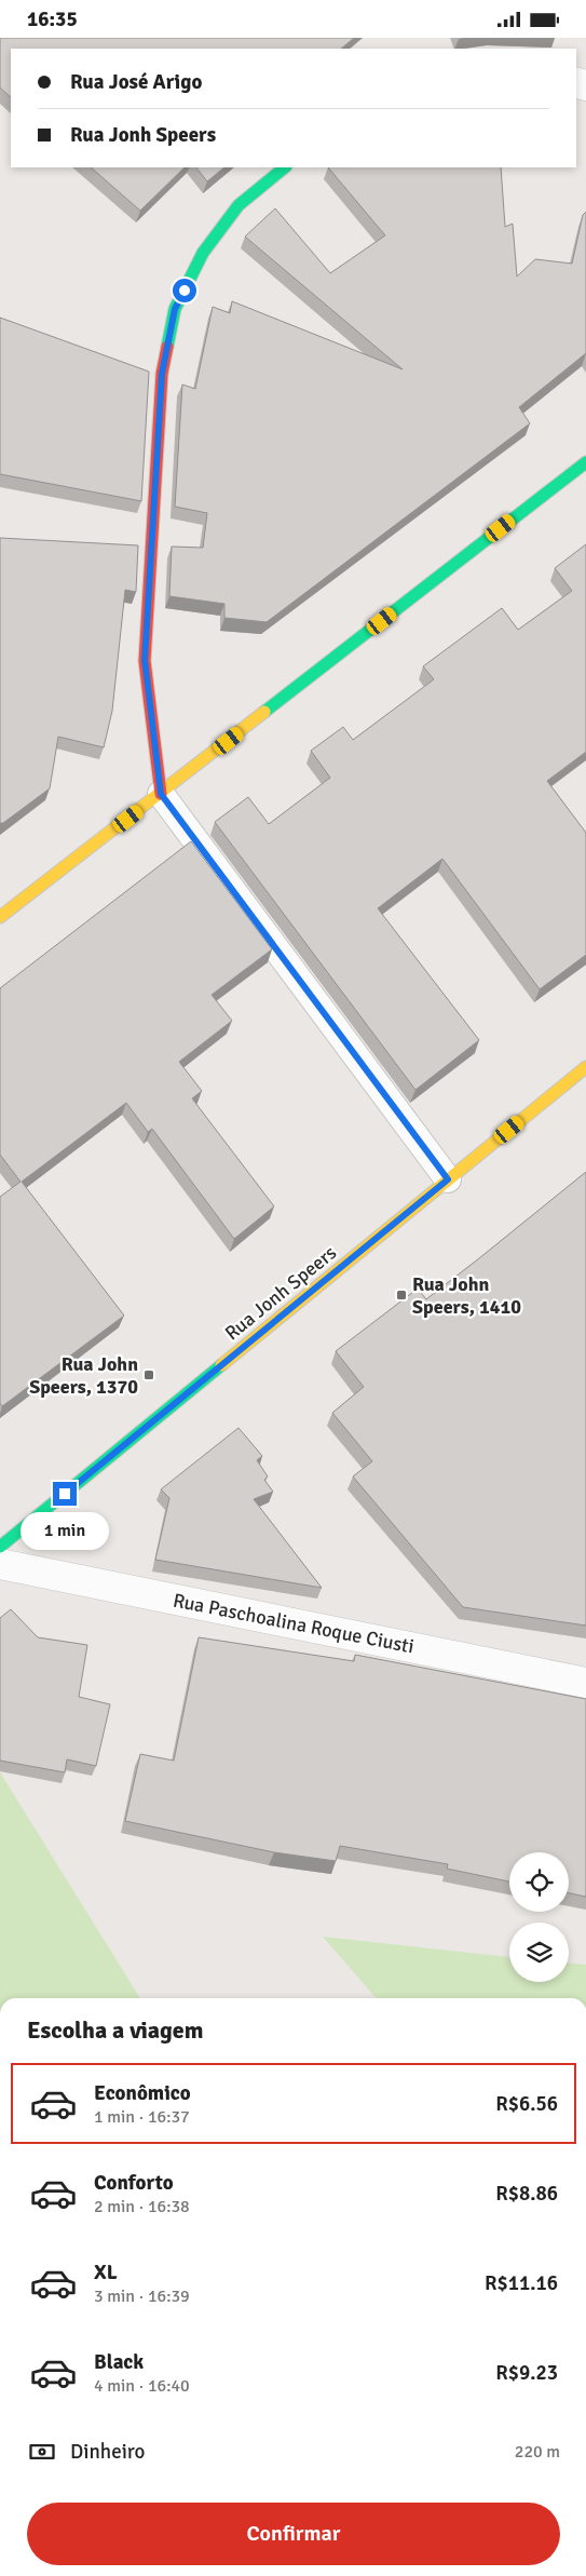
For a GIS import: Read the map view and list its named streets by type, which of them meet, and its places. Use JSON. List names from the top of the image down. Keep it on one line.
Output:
{"streets":{"street":["Rua Jonh Speers","Rua Paschoalina Roque Ciusti"]},"places":{"transit":["Rua John Speers, 1410","Rua John Speers, 1370"]},"page":{"status":"16:35","banner":["Rua José Arigo","Rua Jonh Speers"],"bubble":"1 min","heading":"Escolha a viagem","list":[{"name":"Econômico","note":"1 min · 16:37","value":"R$6.56"},{"name":"Conforto","note":"2 min · 16:38","value":"R$8.86"},{"name":"XL","note":"3 min · 16:39","value":"R$11.16"},{"name":"Black","note":"4 min · 16:40","value":"R$9.23"}],"pay":["Dinheiro","220 m"],"buttons":"Confirmar"}}
